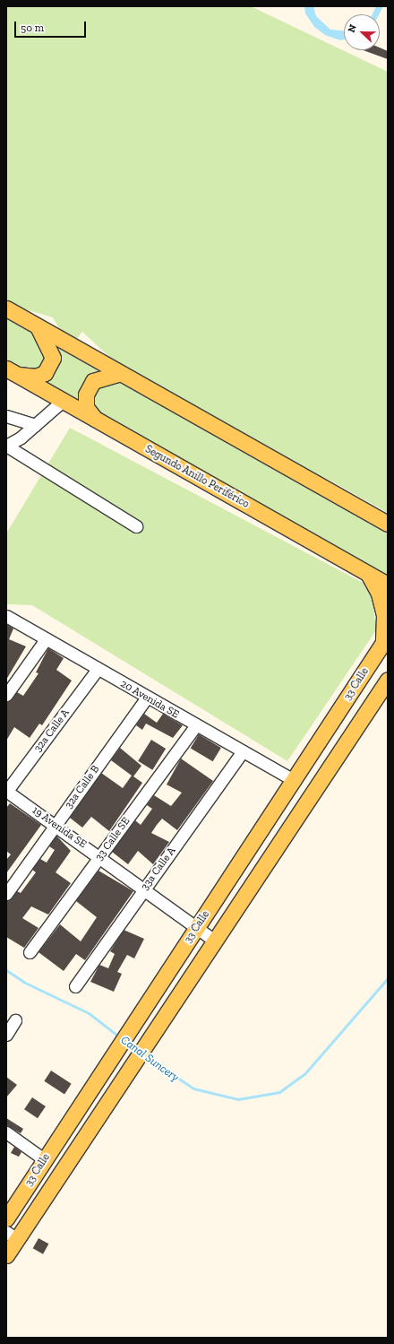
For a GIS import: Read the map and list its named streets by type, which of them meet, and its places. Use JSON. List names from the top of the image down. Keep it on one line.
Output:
{"streets":{"main road":["Segundo Anillo Periférico","33 Calle"],"street":["20 Avenida SE","32a Calle A","32a Calle B","19 Avenida SE","33 Calle SE","33a Calle A"]},"crossings":[["33 Calle","20 Avenida SE"],["33 Calle","19 Avenida SE"],["20 Avenida SE","32a Calle A"],["20 Avenida SE","32a Calle B"],["20 Avenida SE","33 Calle SE"],["20 Avenida SE","33a Calle A"],["32a Calle A","19 Avenida SE"],["32a Calle B","19 Avenida SE"],["19 Avenida SE","33 Calle SE"],["19 Avenida SE","33a Calle A"]],"water":["Canal Suncery"],"scale_bar":"50 m","north":"left"}
